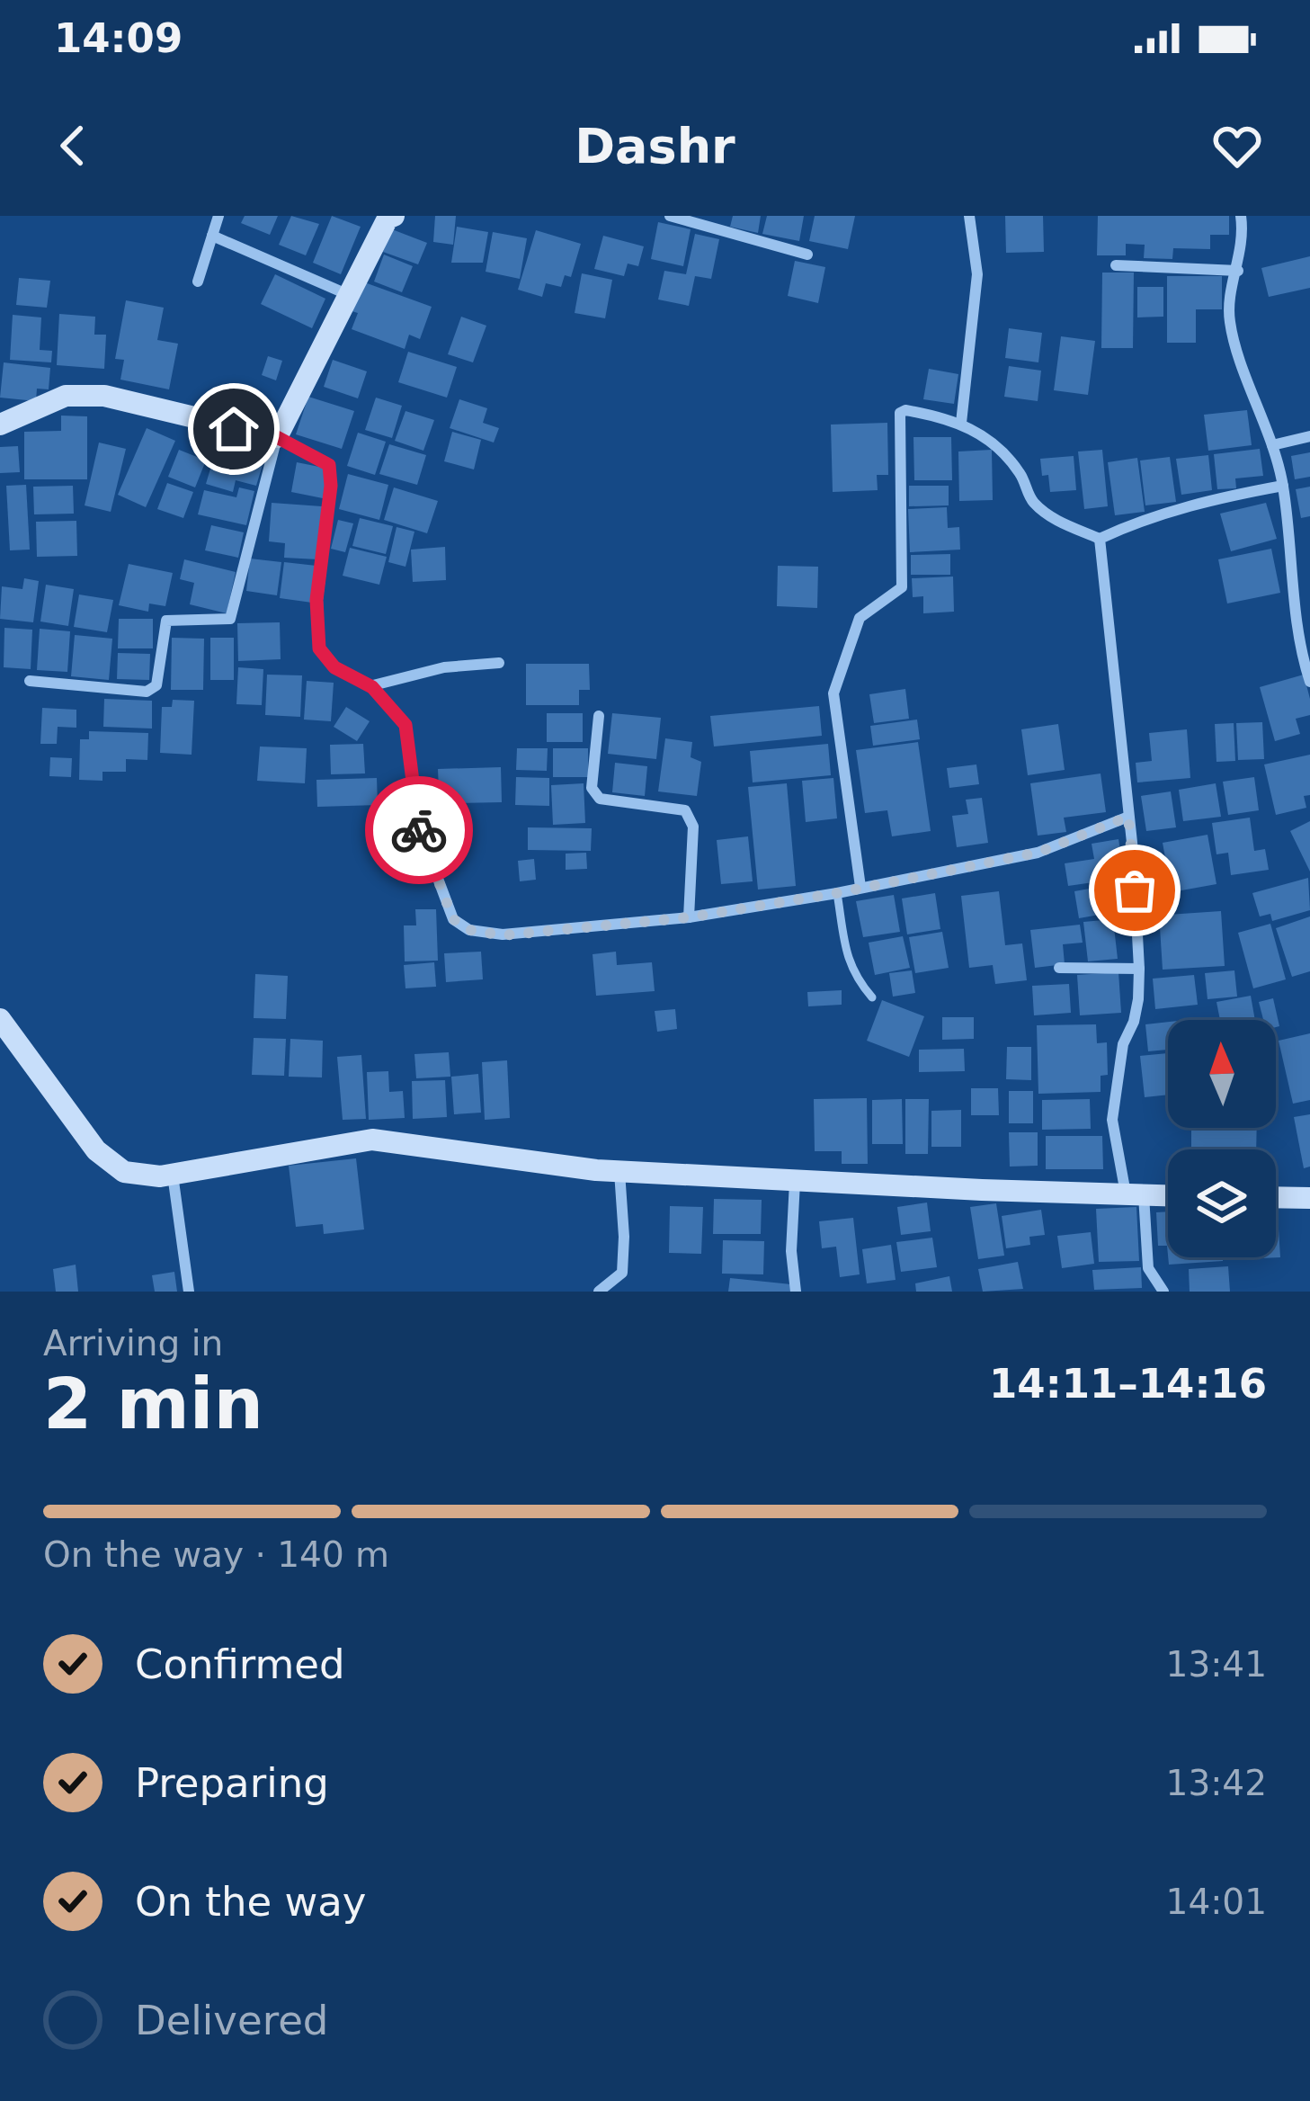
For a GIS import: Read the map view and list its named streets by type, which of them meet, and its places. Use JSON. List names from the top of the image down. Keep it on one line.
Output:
{"north":"top","page":{"status":"14:09","header":"Dashr","heading":["2 min","Arriving in","14:11–14:16"],"bar":"On the way · 140 m","list":[["Confirmed","13:41"],["Preparing","13:42"],["On the way","14:01"],"Delivered"]}}
